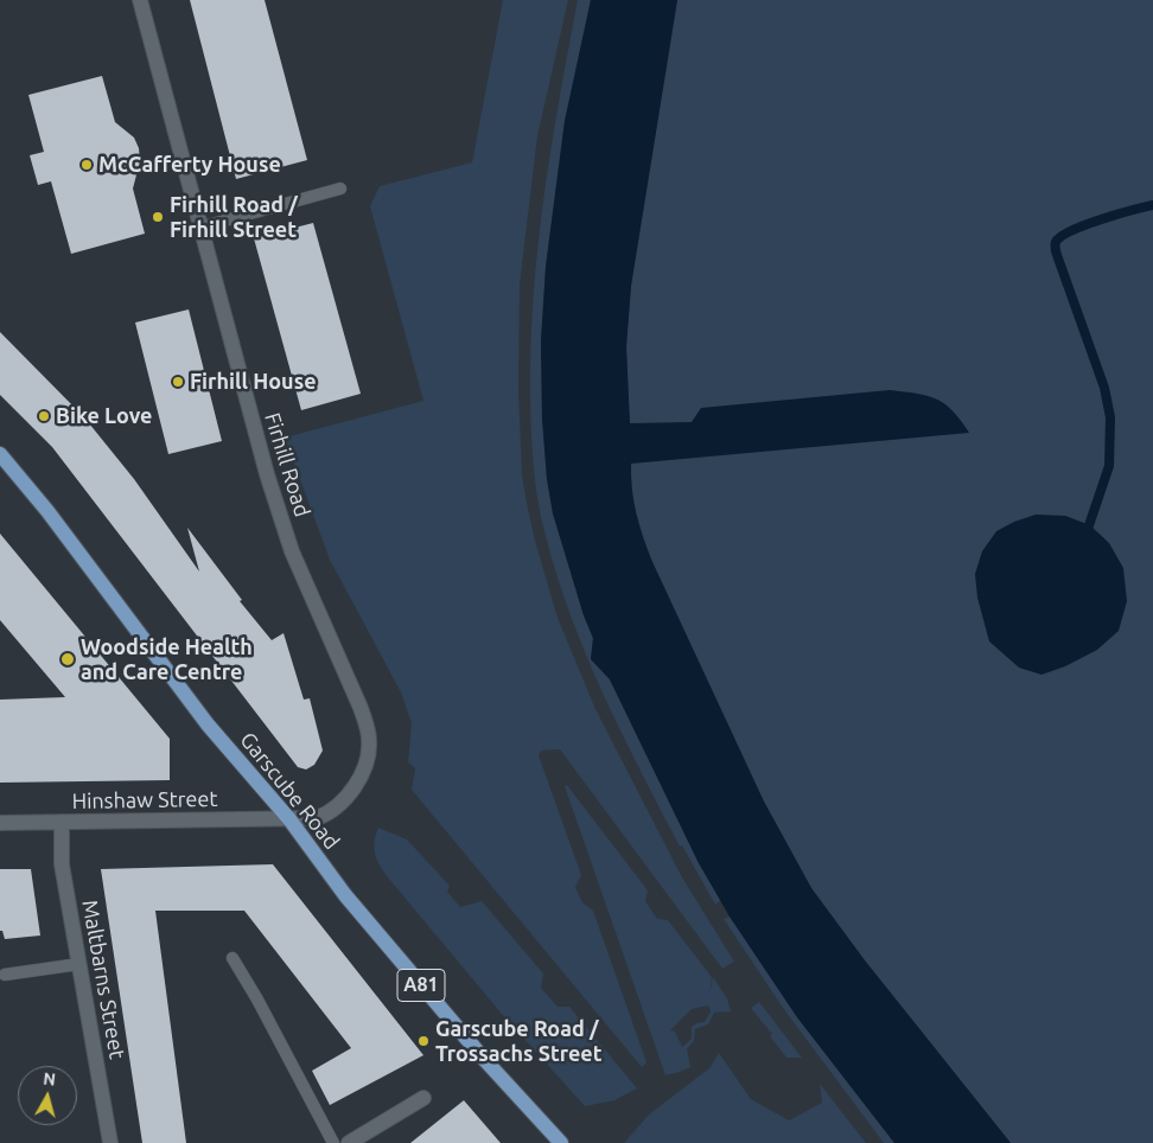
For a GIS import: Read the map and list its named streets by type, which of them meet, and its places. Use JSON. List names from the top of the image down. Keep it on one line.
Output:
{"streets":{"main road":["Garscube Road","A81"],"street":["Firhill Road","Hinshaw Street","Maltbarns Street"]},"crossings":[["Firhill Road","Garscube Road"],["Firhill Road","Hinshaw Street"],["Garscube Road","Hinshaw Street"],["Hinshaw Street","Maltbarns Street"]],"places":["McCafferty House","Firhill Road / Firhill Street","Firhill House","Bike Love","Woodside Health and Care Centre","Garscube Road / Trossachs Street"],"north":"top"}
